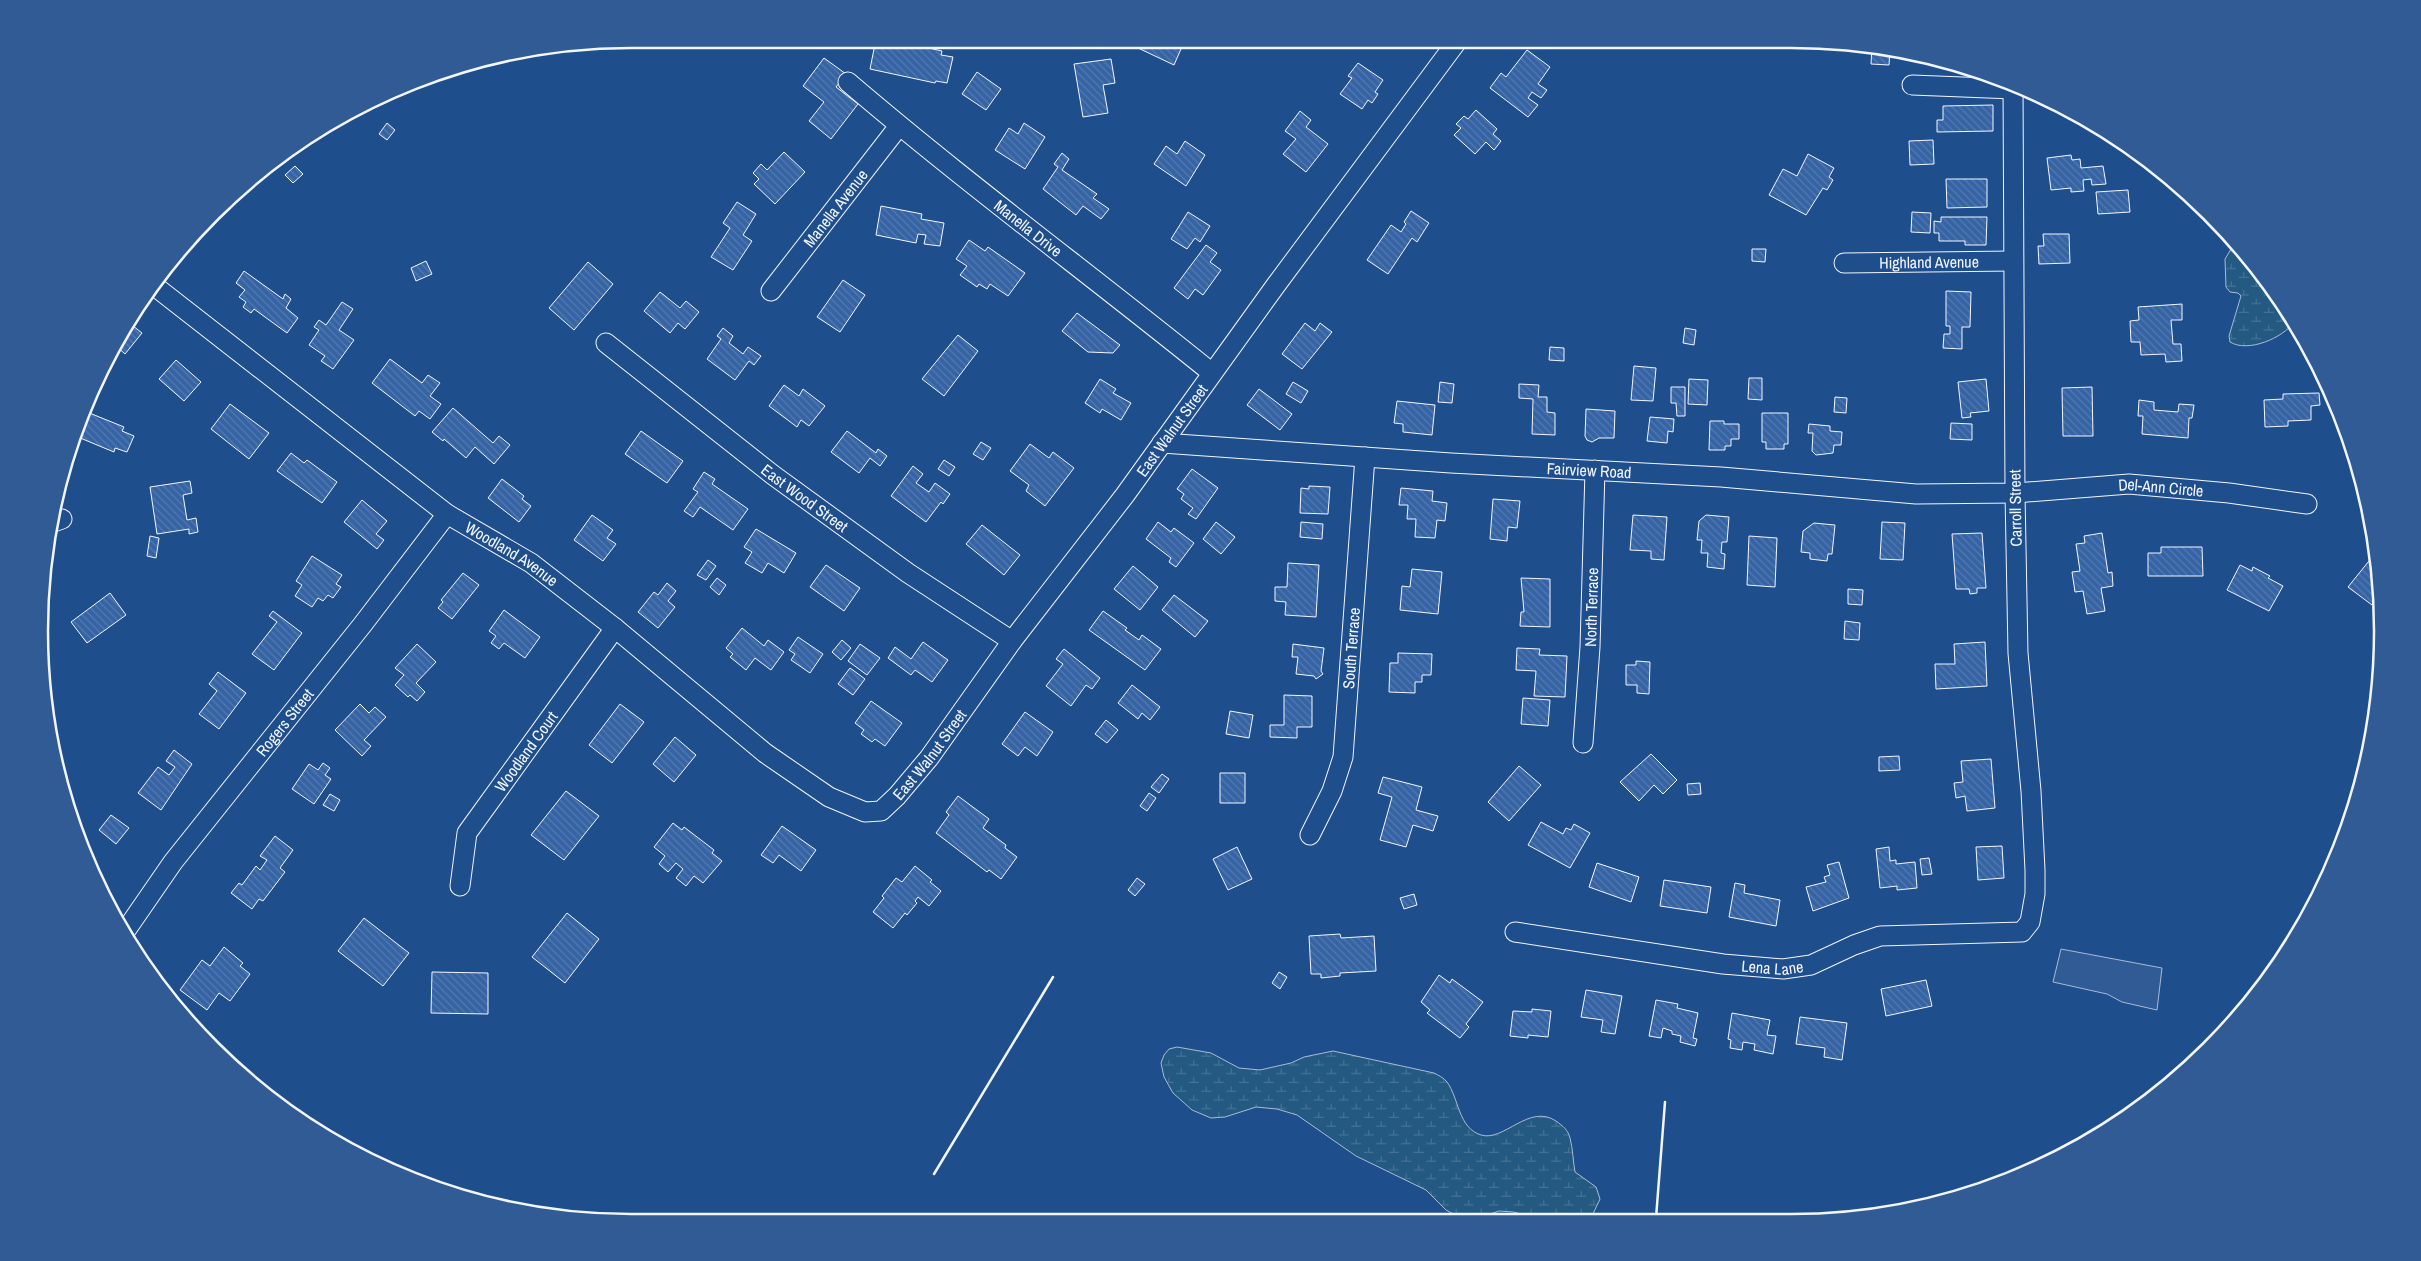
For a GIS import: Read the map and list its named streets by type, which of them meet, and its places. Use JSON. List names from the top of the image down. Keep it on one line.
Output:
{"streets":{"street":["Manella Avenue","Manella Drive","Highland Avenue","East Walnut Street","Fairview Road","Del-Ann Circle","East Wood Street","Carroll Street","Woodland Avenue","North Terrace","South Terrace","Rogers Street","Woodland Court","Lena Lane"]},"crossings":[["Manella Avenue","Manella Drive"],["Manella Drive","East Walnut Street"],["Highland Avenue","Carroll Street"],["East Walnut Street","Fairview Road"],["East Walnut Street","East Wood Street"],["East Walnut Street","Woodland Avenue"],["Fairview Road","Del-Ann Circle"],["Fairview Road","Carroll Street"],["Fairview Road","North Terrace"],["Fairview Road","South Terrace"],["Del-Ann Circle","Carroll Street"],["Carroll Street","Lena Lane"],["Woodland Avenue","Rogers Street"],["Woodland Avenue","Woodland Court"]]}
